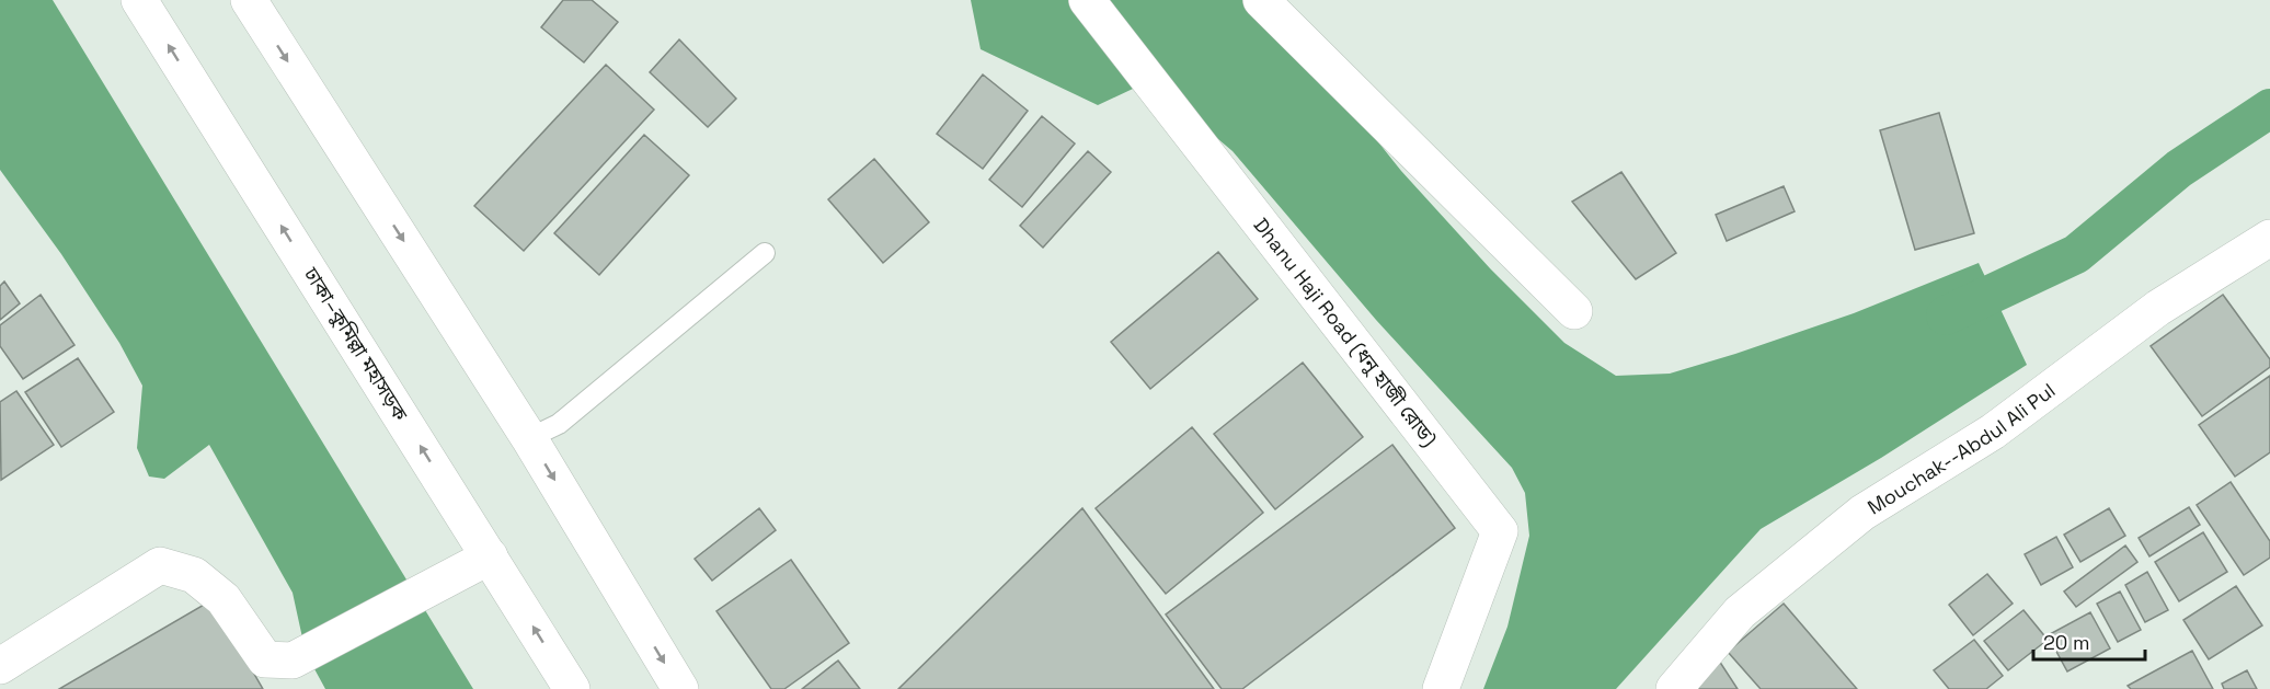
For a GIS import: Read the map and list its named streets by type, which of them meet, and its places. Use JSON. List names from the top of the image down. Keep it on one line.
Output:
{"streets":{"main road":["Dhanu Haji Road (ধনু হাজী রোড)","ঢাকা–কুমিল্লা মহাসড়ক","Mouchak--Abdul Ali Pul"]},"scale_bar":"20 m"}
